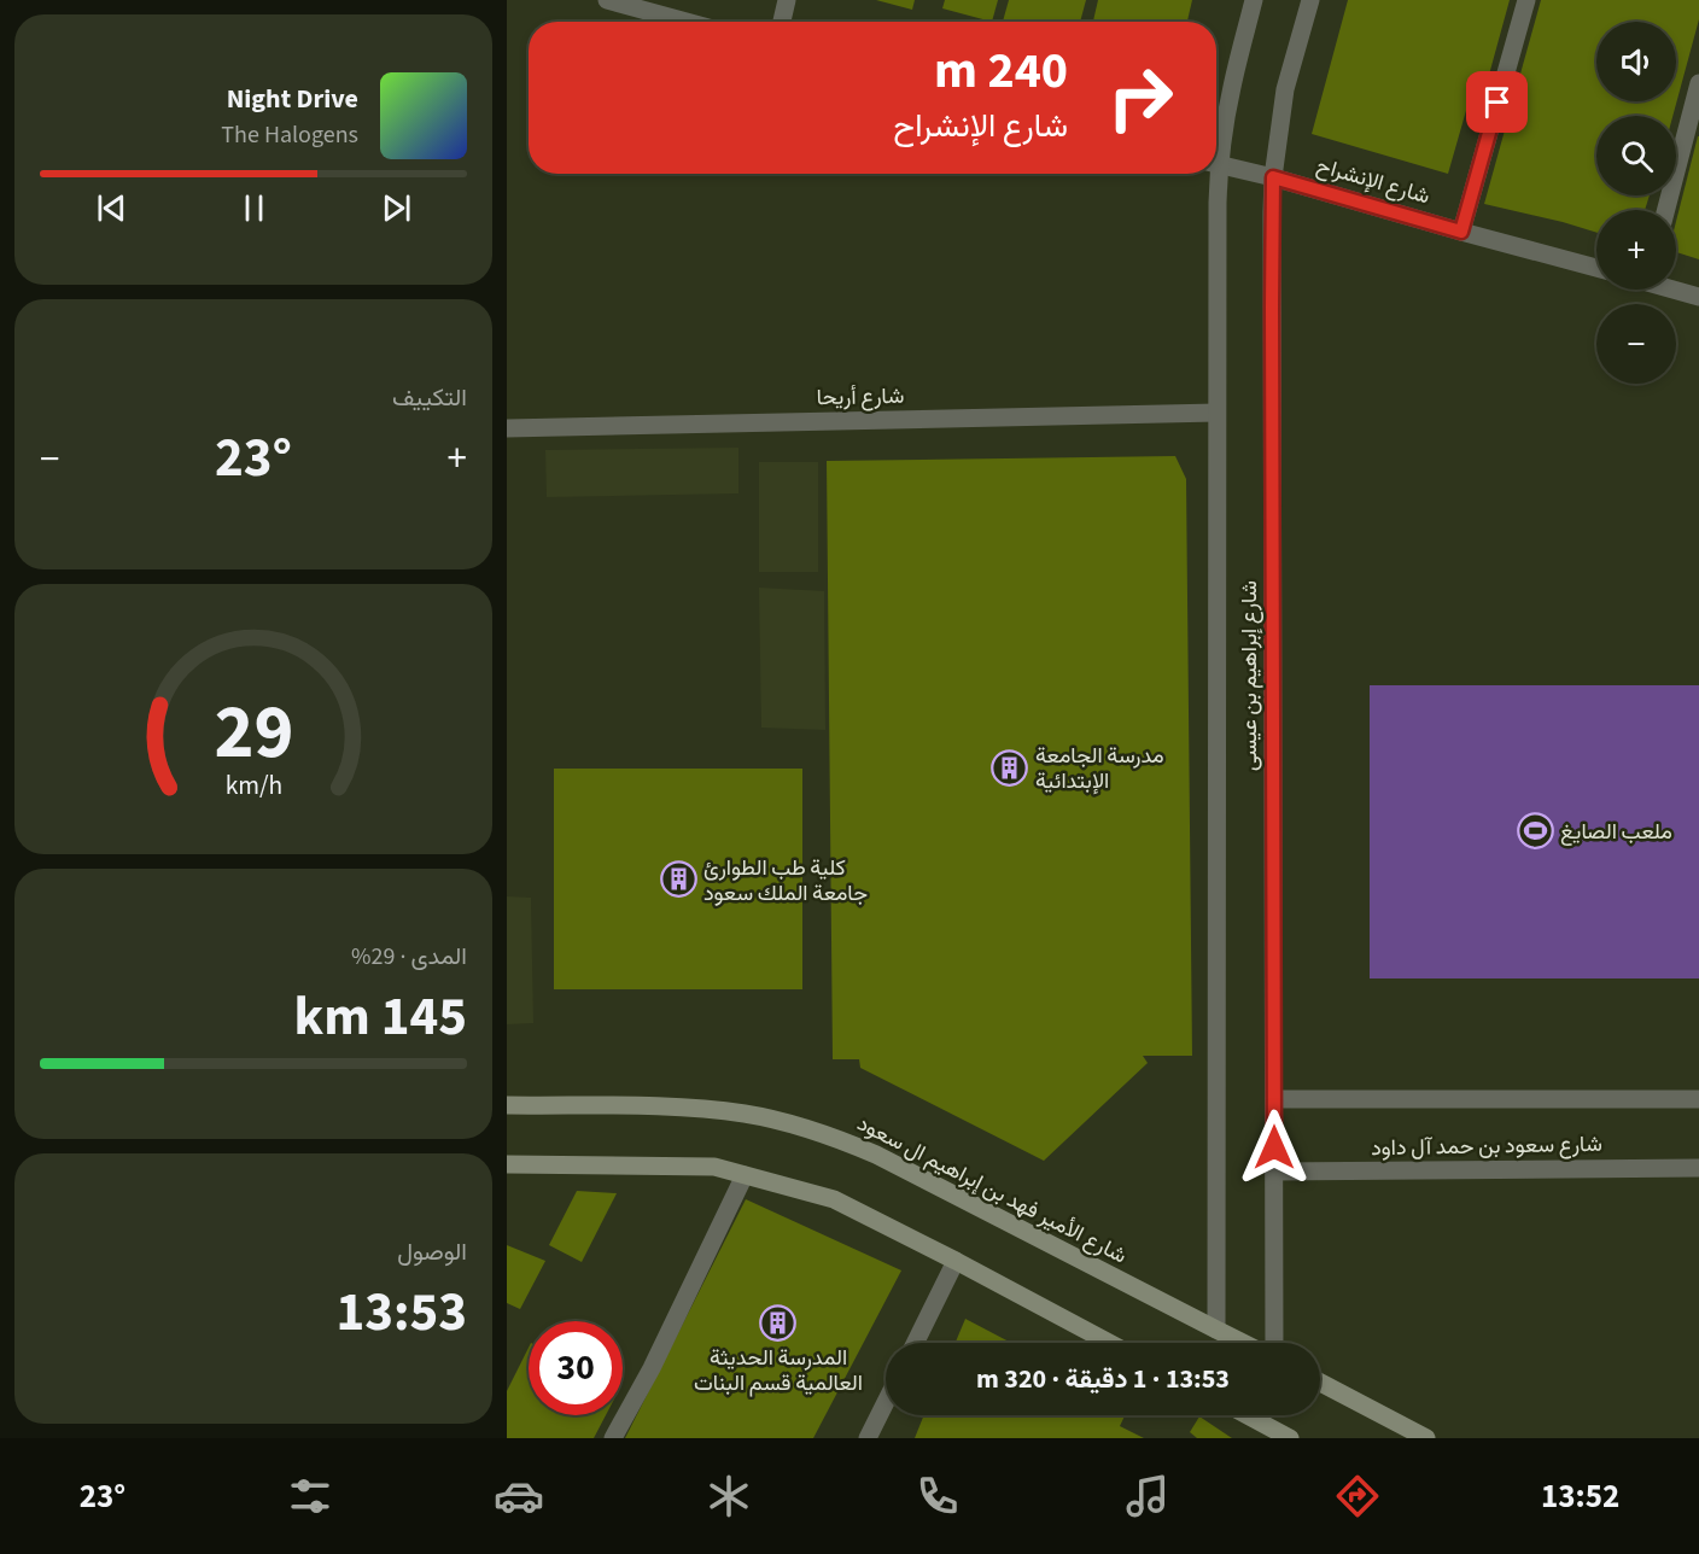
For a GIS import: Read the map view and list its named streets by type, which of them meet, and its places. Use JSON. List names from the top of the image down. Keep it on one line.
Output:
{"streets":{"main road":["شارع الأمير فهد بن إبراهيم ال سعود"],"street":["شارع الإنشراح","شارع أريحا","شارع إبراهيم بن عيسى","شارع سعود بن حمد آل داود"]},"crossings":[["شارع الإنشراح","شارع إبراهيم بن عيسى"],["شارع إبراهيم بن عيسى","شارع سعود بن حمد آل داود"]],"places":{"building":["مدرسة الجامعة الإبتدائية","كلية طب الطوارئ جامعة الملك سعود","المدرسة الحديثة العالمية قسم البنات"],"sports":["ملعب الصايغ"]},"page":{"map_buttons":["+","−"],"turn":["240 m","شارع الإنشراح"],"song":["Night Drive","The Halogens"],"tile":["التكييف",["المدى · 29%","145 km"],["الوصول","13:53"]],"heat":["−","23°","+"],"limit":"30","trip":"13:53 · 1 دقيقة · 320 m","tabs":["13:52","23°"],"gauge":["29","km/h"]}}
